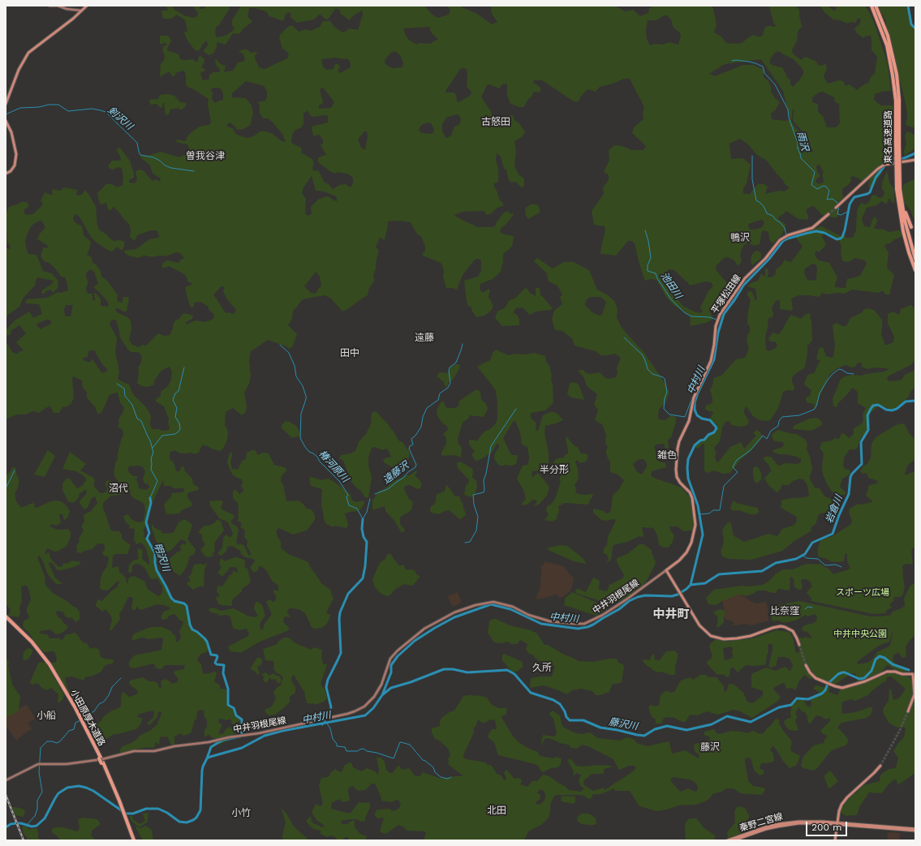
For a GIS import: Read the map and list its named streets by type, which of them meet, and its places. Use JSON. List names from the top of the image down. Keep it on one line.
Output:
{"streets":{"highway":["東名高速道路","小田原厚木道路"],"main road":["平塚松田線","中井羽根尾線","秦野二宮線"]},"crossings":[["平塚松田線","中井羽根尾線"]],"districts":["古怒田","曽我谷津","鴨沢","遠藤","田中","雑色","半分形","沼代","比奈窪","中井町","久所","小船","藤沢","北田","小竹"],"water":["剣沢川","雨沢","池田川","中村川","椿河原川","遠藤沢","岩倉川","明沢川","藤沢川"],"parks":["スポーツ広場","中井中央公園"],"scale_bar":"200 m"}
